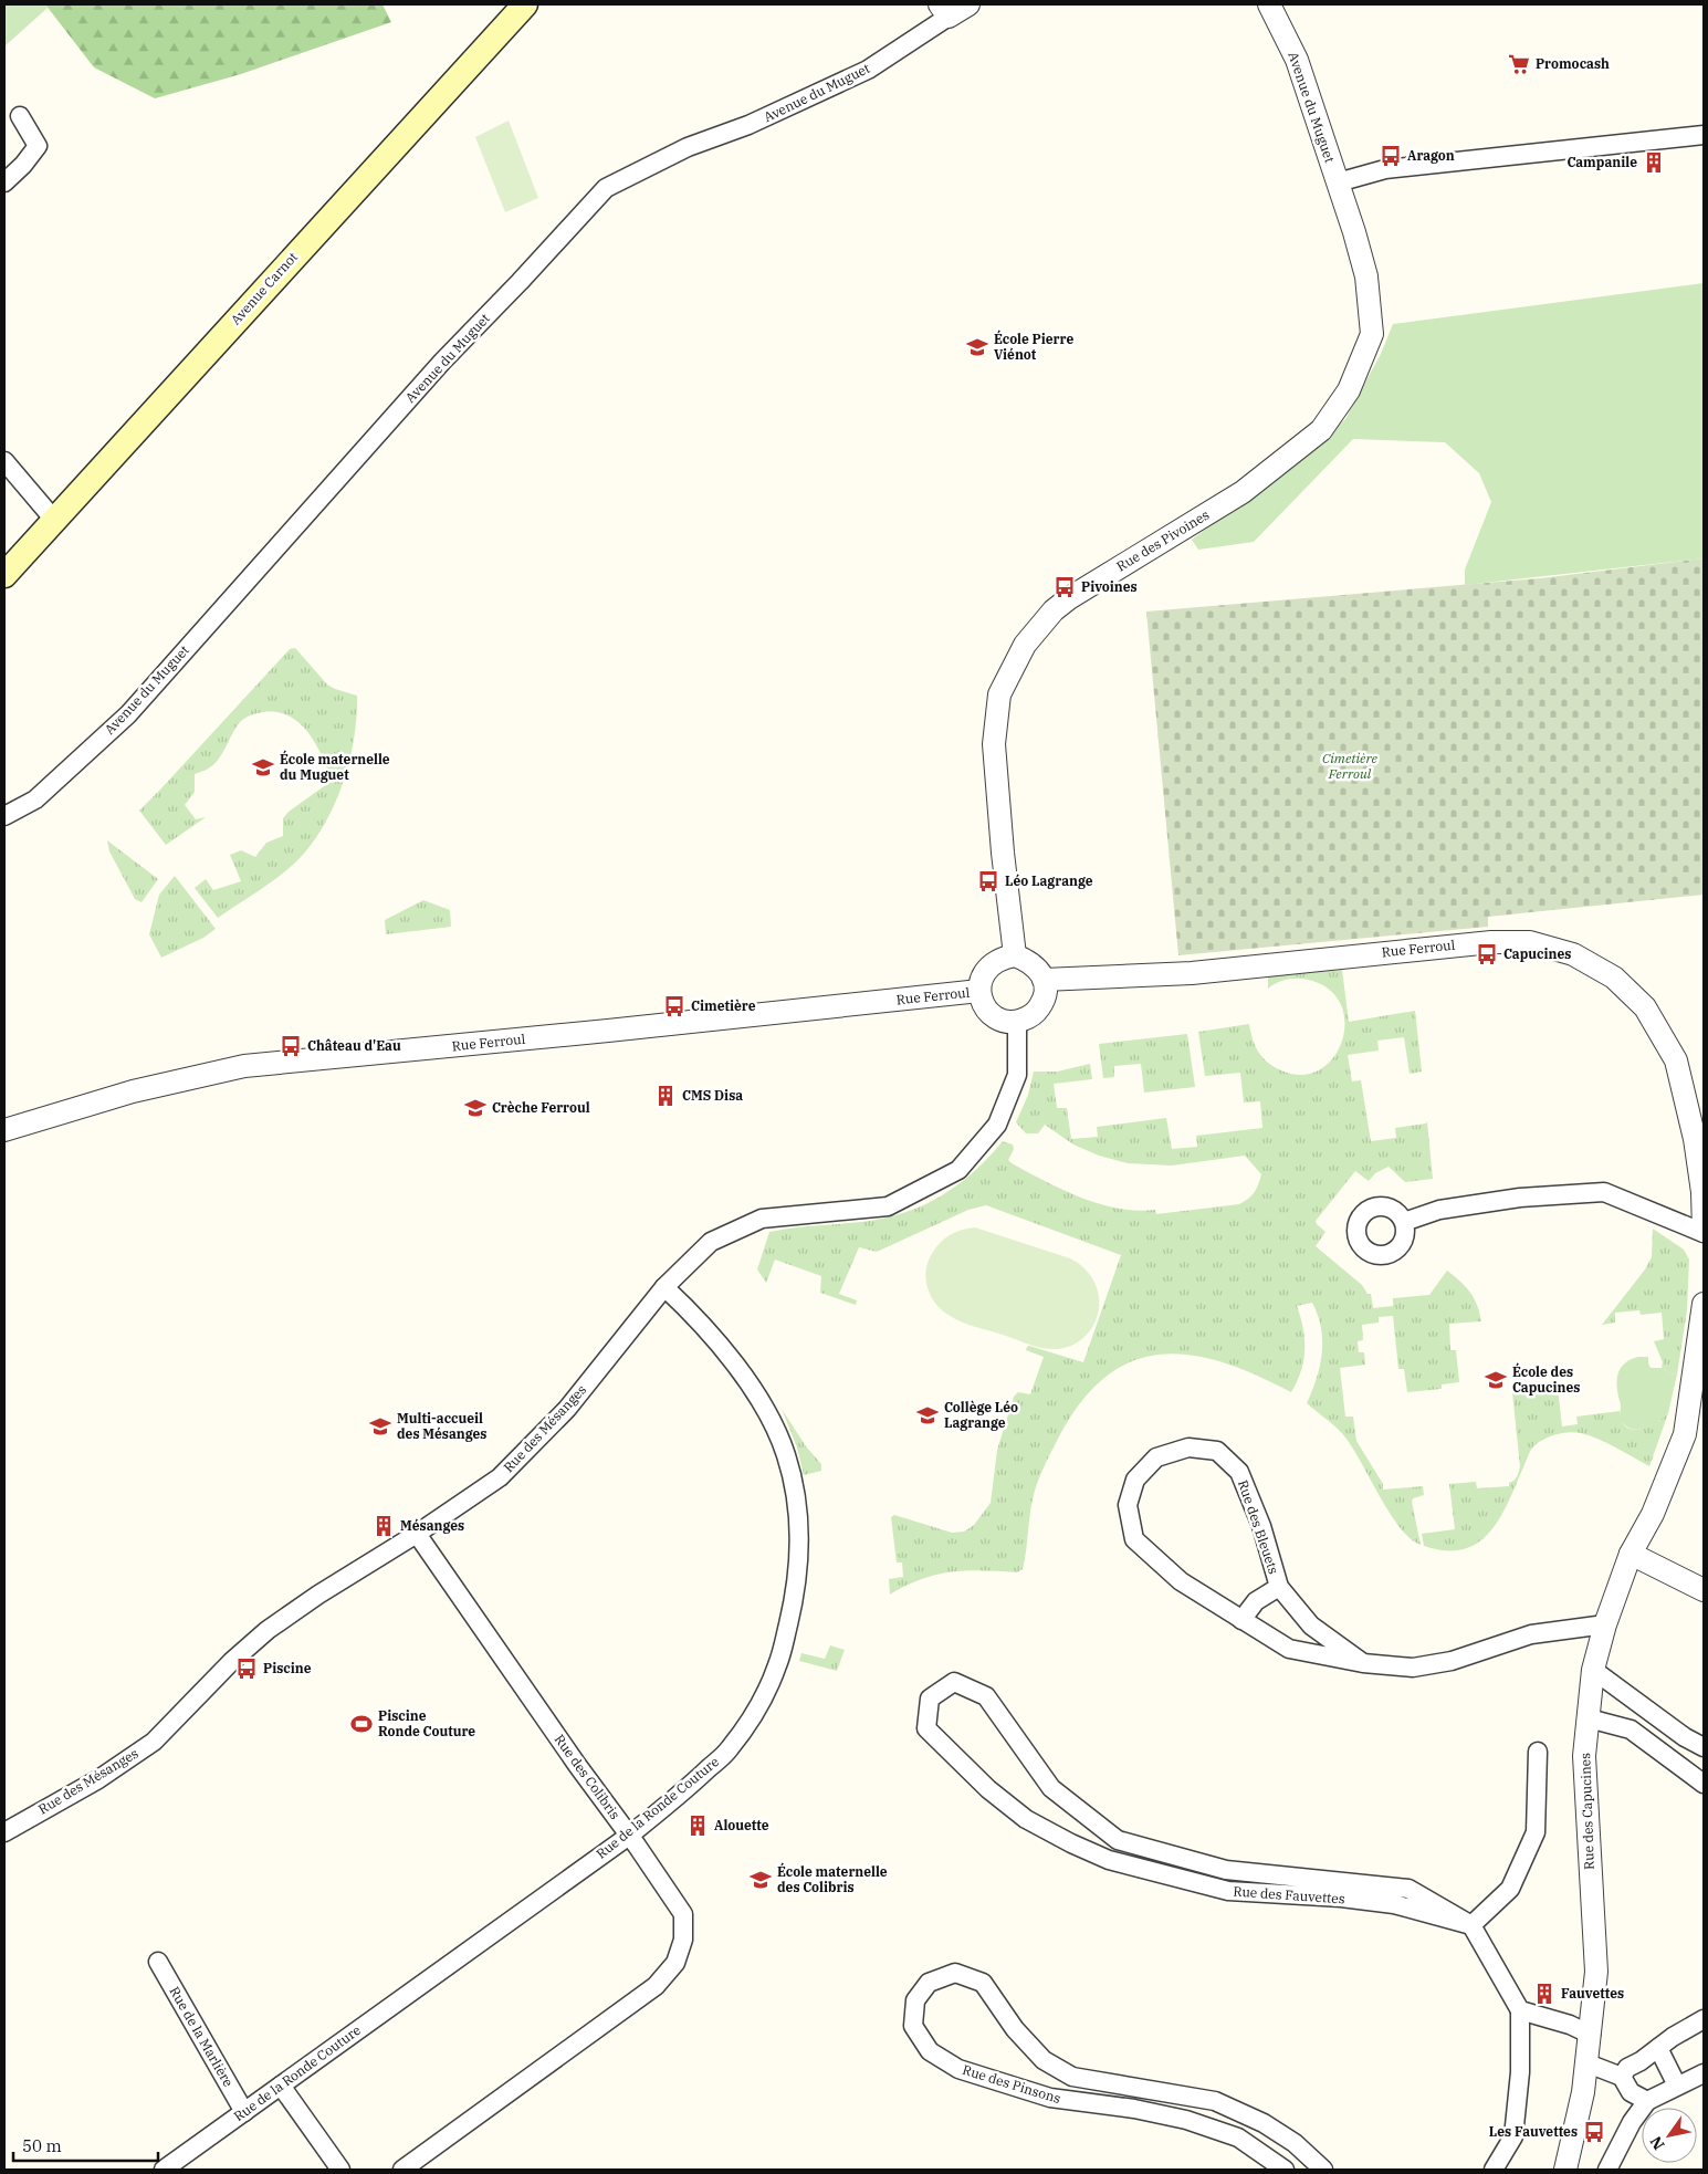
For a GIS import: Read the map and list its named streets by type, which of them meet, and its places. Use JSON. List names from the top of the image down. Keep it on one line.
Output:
{"streets":{"main road":["Avenue Carnot"],"street":["Avenue du Muguet","Rue des Pivoines","Rue Ferroul","Rue des Mésanges","Rue des Bleuets","Rue des Colibris","Rue de la Ronde Couture","Rue des Capucines","Rue des Fauvettes","Rue de la Marlière","Rue des Pinsons"]},"crossings":[["Avenue du Muguet","Rue des Pivoines"],["Rue des Pivoines","Rue Ferroul"],["Rue des Pivoines","Rue des Mésanges"],["Rue Ferroul","Rue des Mésanges"],["Rue des Mésanges","Rue des Colibris"],["Rue des Mésanges","Rue de la Ronde Couture"],["Rue des Bleuets","Rue des Capucines"],["Rue des Colibris","Rue de la Ronde Couture"],["Rue de la Ronde Couture","Rue de la Marlière"]],"parks":["Cimetière Ferroul"],"places":{"supermarket":["Promocash"],"bus stop":["Aragon","Pivoines","Léo Lagrange","Capucines","Cimetière","Château d'Eau","Piscine","Les Fauvettes"],"building":["Campanile","CMS Disa","Mésanges","Alouette","Fauvettes"],"school or university":["École Pierre Viénot","École maternelle du Muguet","Crèche Ferroul","École des Capucines","Collège Léo Lagrange","Multi-accueil des Mésanges","École maternelle des Colibris"],"sports":["Piscine Ronde Couture"]},"scale_bar":"50 m","north":"bottom left"}
